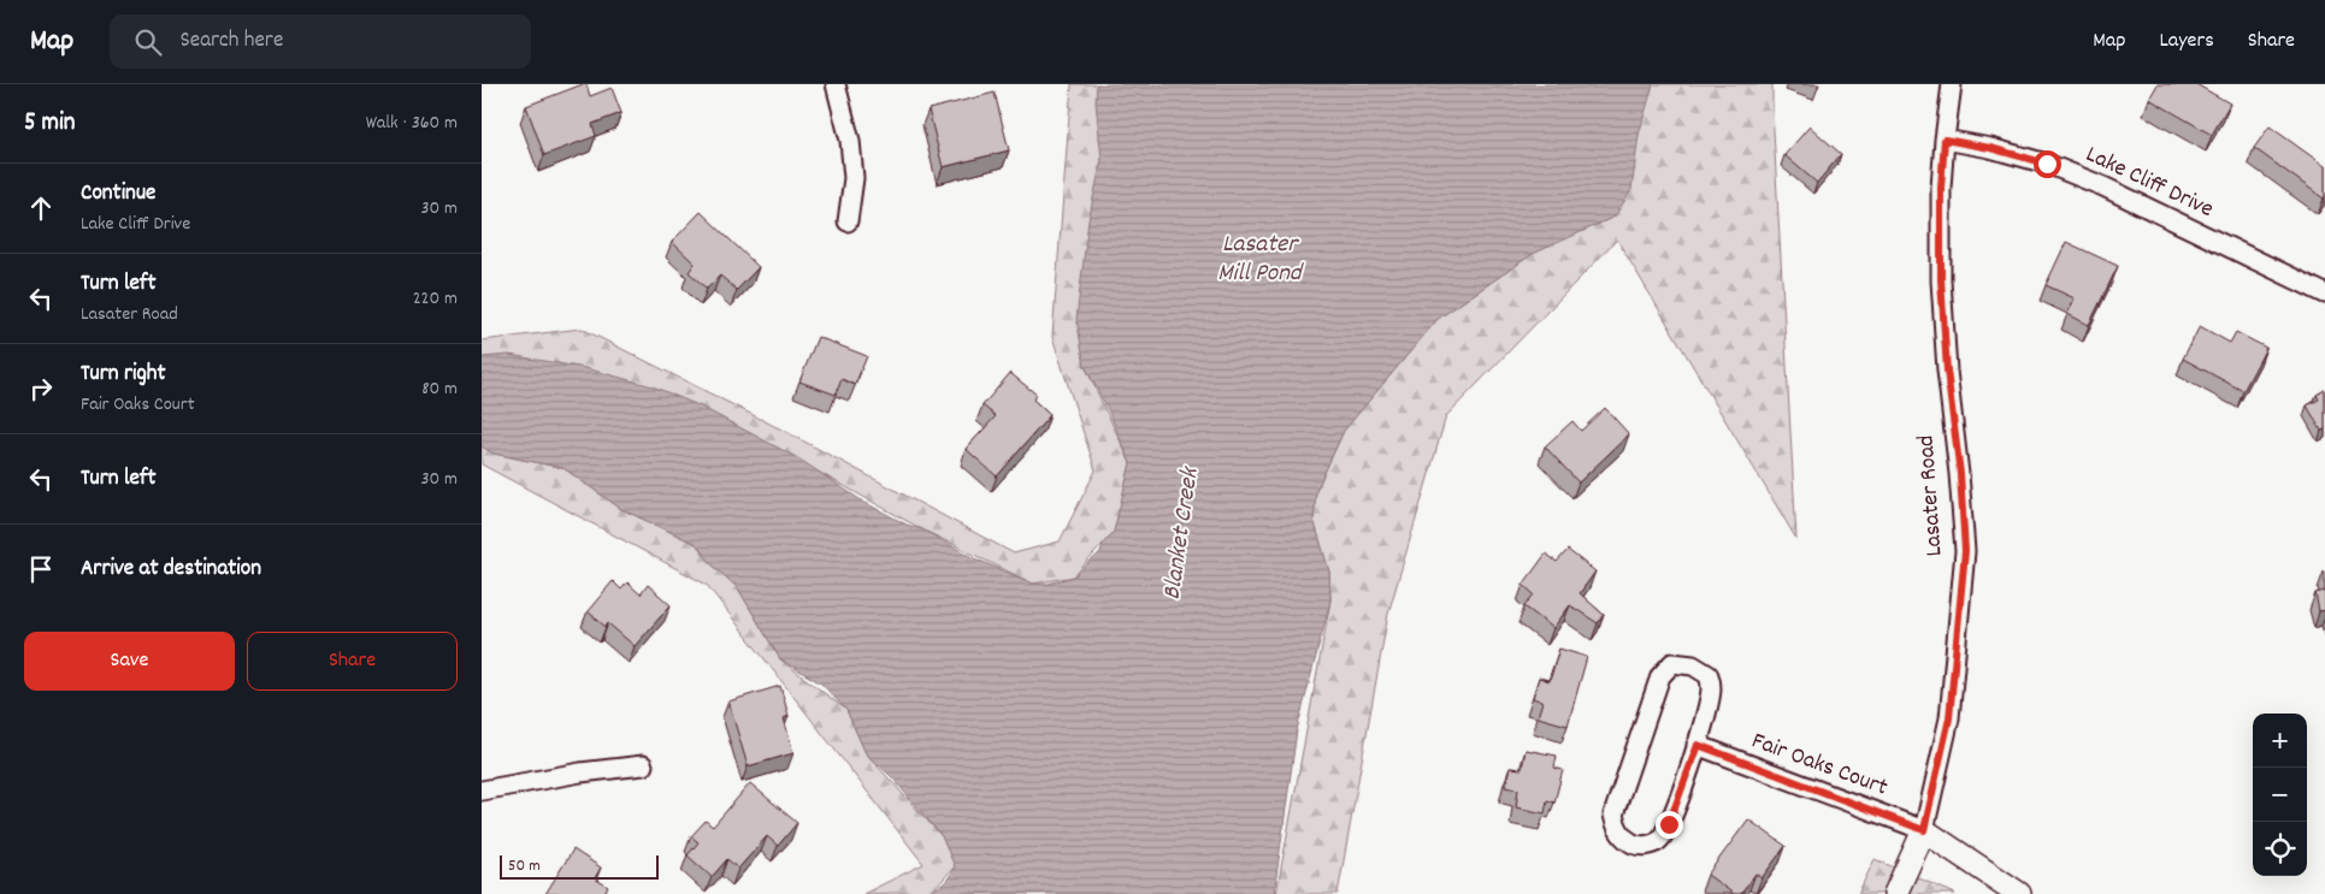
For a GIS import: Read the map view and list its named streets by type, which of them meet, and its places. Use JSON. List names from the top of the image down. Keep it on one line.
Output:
{"streets":{"street":["Lake Cliff Drive","Lasater Road","Fair Oaks Court"]},"crossings":[["Lake Cliff Drive","Lasater Road"],["Lasater Road","Fair Oaks Court"]],"water":["Lasater Mill Pond","Blanket Creek"],"scale_bar":"50 m","page":{"header":"Map","search":"Search here","nav":["Map","Layers","Share"],"heading":["5 min","Walk · 360 m"],"list":[["Continue","Lake Cliff Drive","30 m"],["Turn left","Lasater Road","220 m"],["Turn right","Fair Oaks Court","80 m"],["Turn left","30 m"],"Arrive at destination"],"buttons":["Save","Share"],"map_buttons":["+","−"],"scale":"50 m"}}
